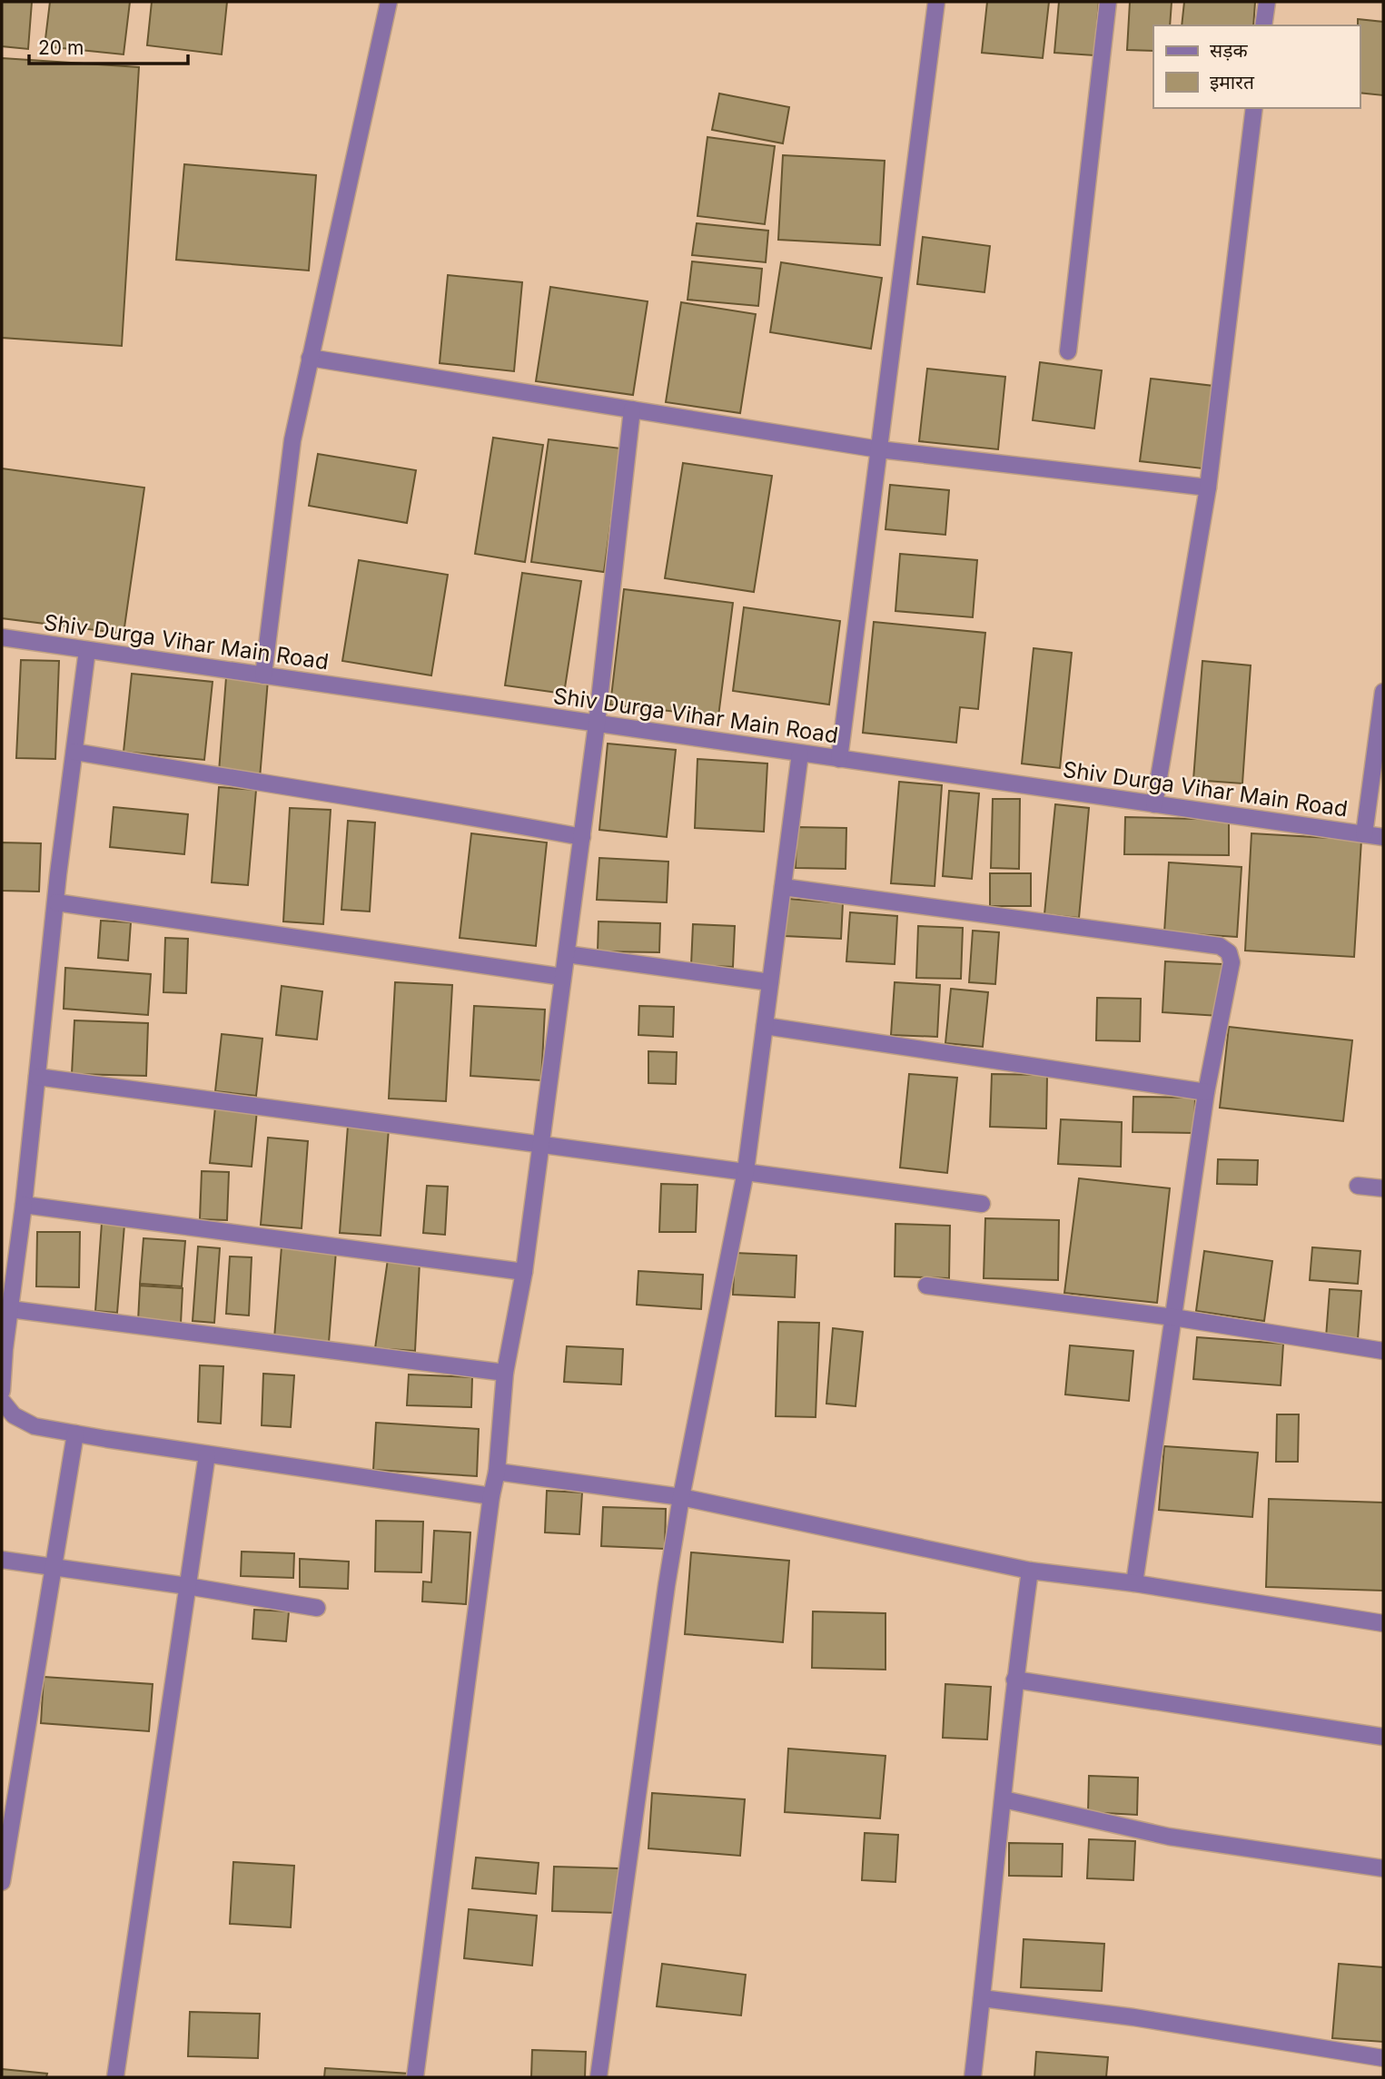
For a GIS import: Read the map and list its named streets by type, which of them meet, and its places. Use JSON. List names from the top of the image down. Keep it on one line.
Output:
{"streets":{"street":["Shiv Durga Vihar Main Road"]},"legend":["सड़क","इमारत"],"scale_bar":"20 m"}
